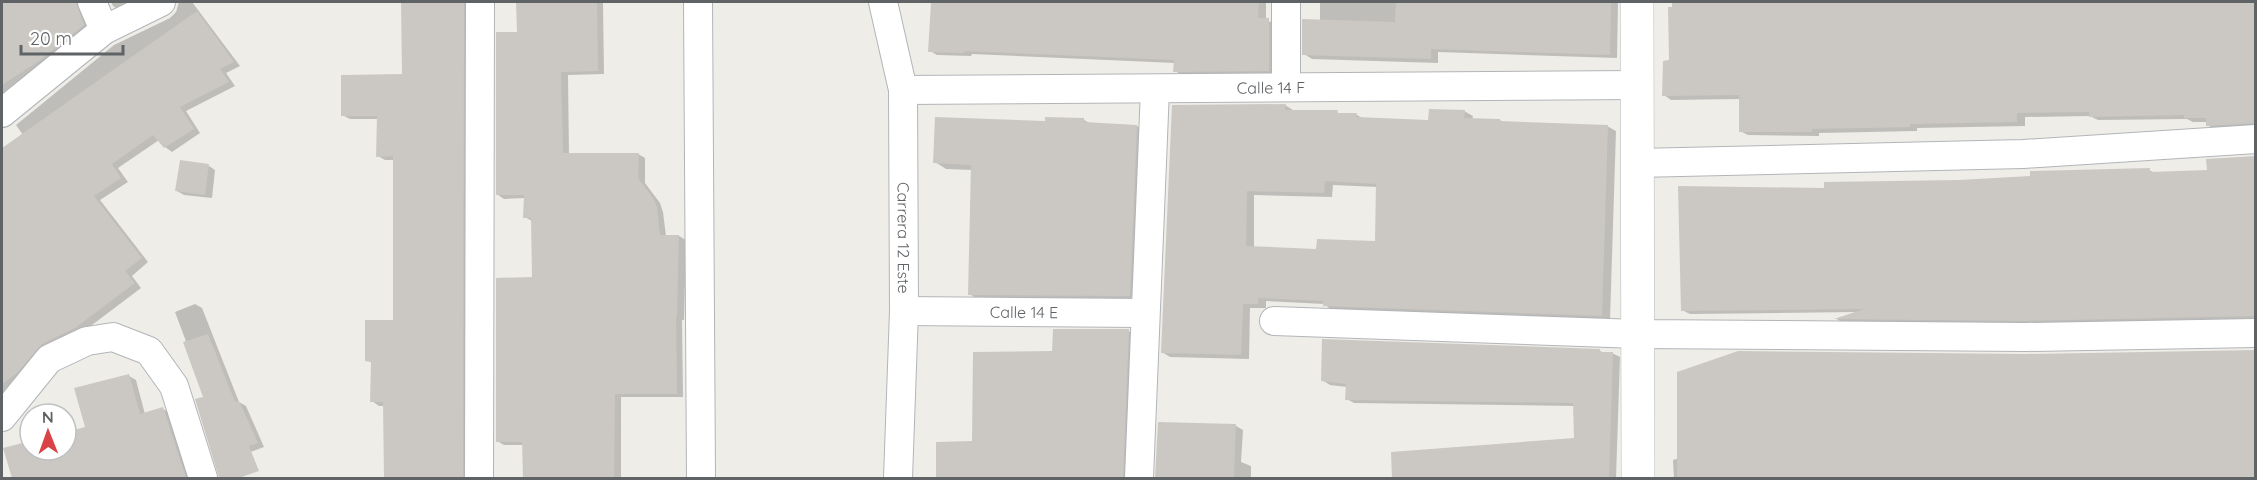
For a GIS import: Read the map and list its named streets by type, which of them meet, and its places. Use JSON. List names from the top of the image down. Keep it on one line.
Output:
{"streets":{"street":["Calle 14 F","Carrera 12 Este","Calle 14 E"]},"crossings":[["Calle 14 F","Carrera 12 Este"],["Carrera 12 Este","Calle 14 E"]],"scale_bar":"20 m","north":"top"}
